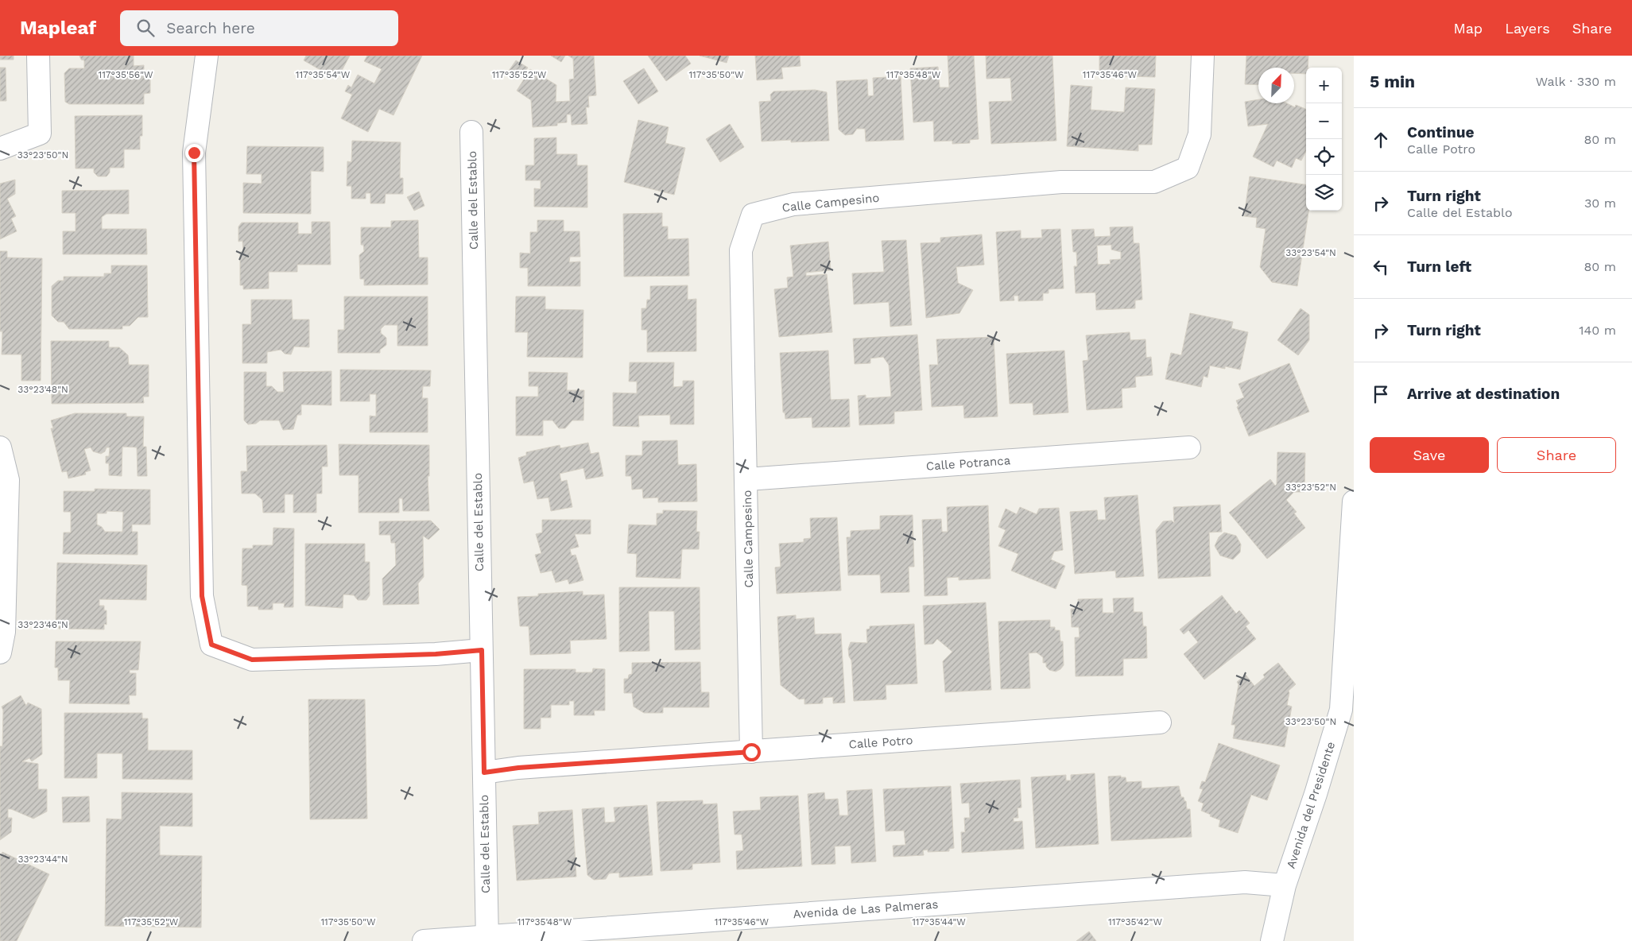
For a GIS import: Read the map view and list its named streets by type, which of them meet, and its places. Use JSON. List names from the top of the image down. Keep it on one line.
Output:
{"streets":{"street":["Calle del Establo","Calle Campesino","Calle Potranca","Calle Potro","Avenida del Presidente","Avenida de Las Palmeras"]},"crossings":[["Calle del Establo","Calle Potro"],["Calle del Establo","Avenida de Las Palmeras"],["Calle Campesino","Calle Potranca"],["Calle Campesino","Calle Potro"],["Avenida del Presidente","Avenida de Las Palmeras"]],"north":"top right","page":{"header":"Mapleaf","search":"Search here","nav":["Map","Layers","Share"],"heading":["5 min","Walk · 330 m"],"map_buttons":["+","−"],"list":[["Continue","Calle Potro","80 m"],["Turn right","Calle del Establo","30 m"],["Turn left","80 m"],["Turn right","140 m"],"Arrive at destination"],"buttons":["Save","Share"]},"coordinates":["117°35'56\"W","117°35'54\"W","117°35'52\"W","117°35'50\"W","117°35'48\"W","117°35'46\"W","33°23'50\"N","33°23'54\"N","33°23'48\"N","33°23'52\"N","33°23'46\"N","33°23'44\"N","117°35'44\"W","117°35'42\"W"]}
